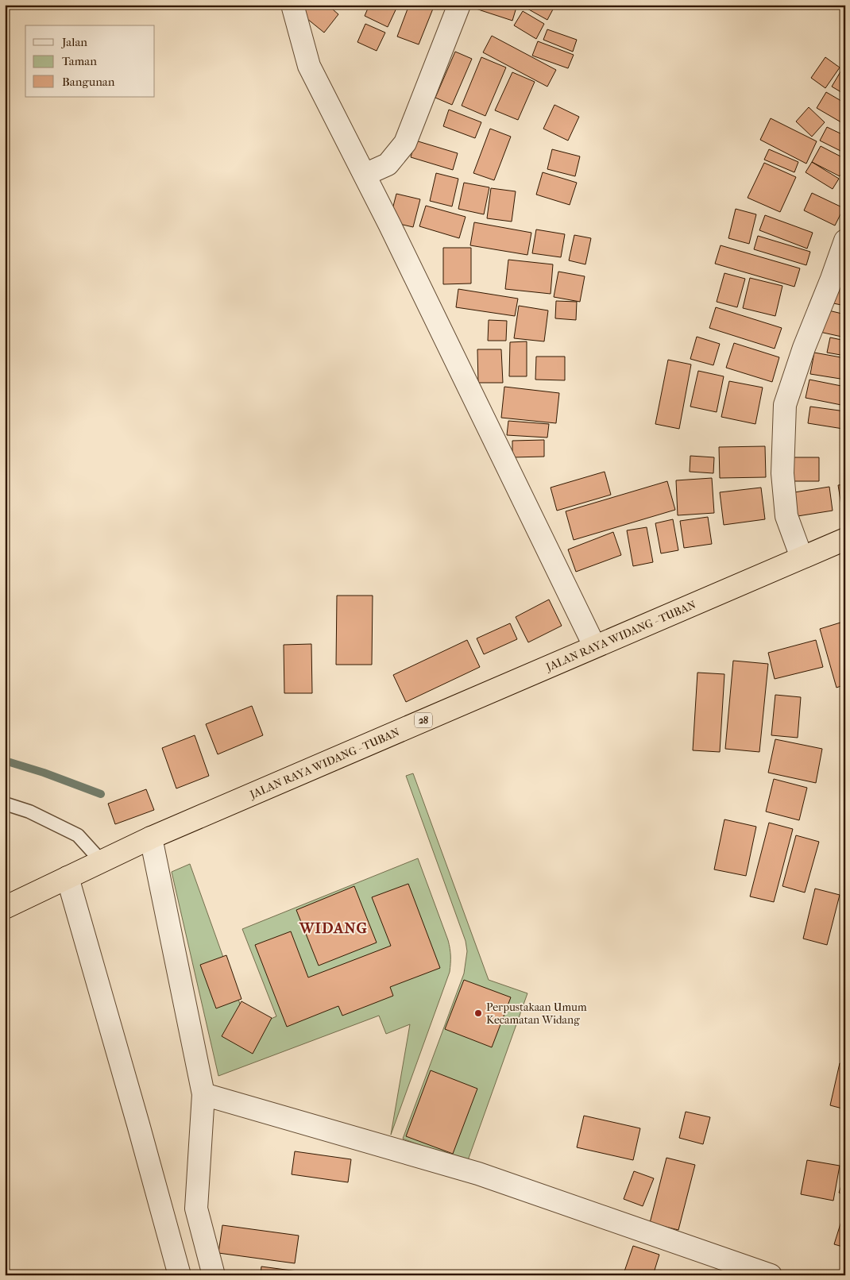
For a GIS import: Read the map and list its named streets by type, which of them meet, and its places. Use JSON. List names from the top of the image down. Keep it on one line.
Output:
{"streets":{"highway":["JALAN RAYA WIDANG - TUBAN","28"]},"districts":["WIDANG"],"places":["Perpustakaan Umum Kecamatan Widang"],"legend":["Jalan","Taman","Bangunan"]}
